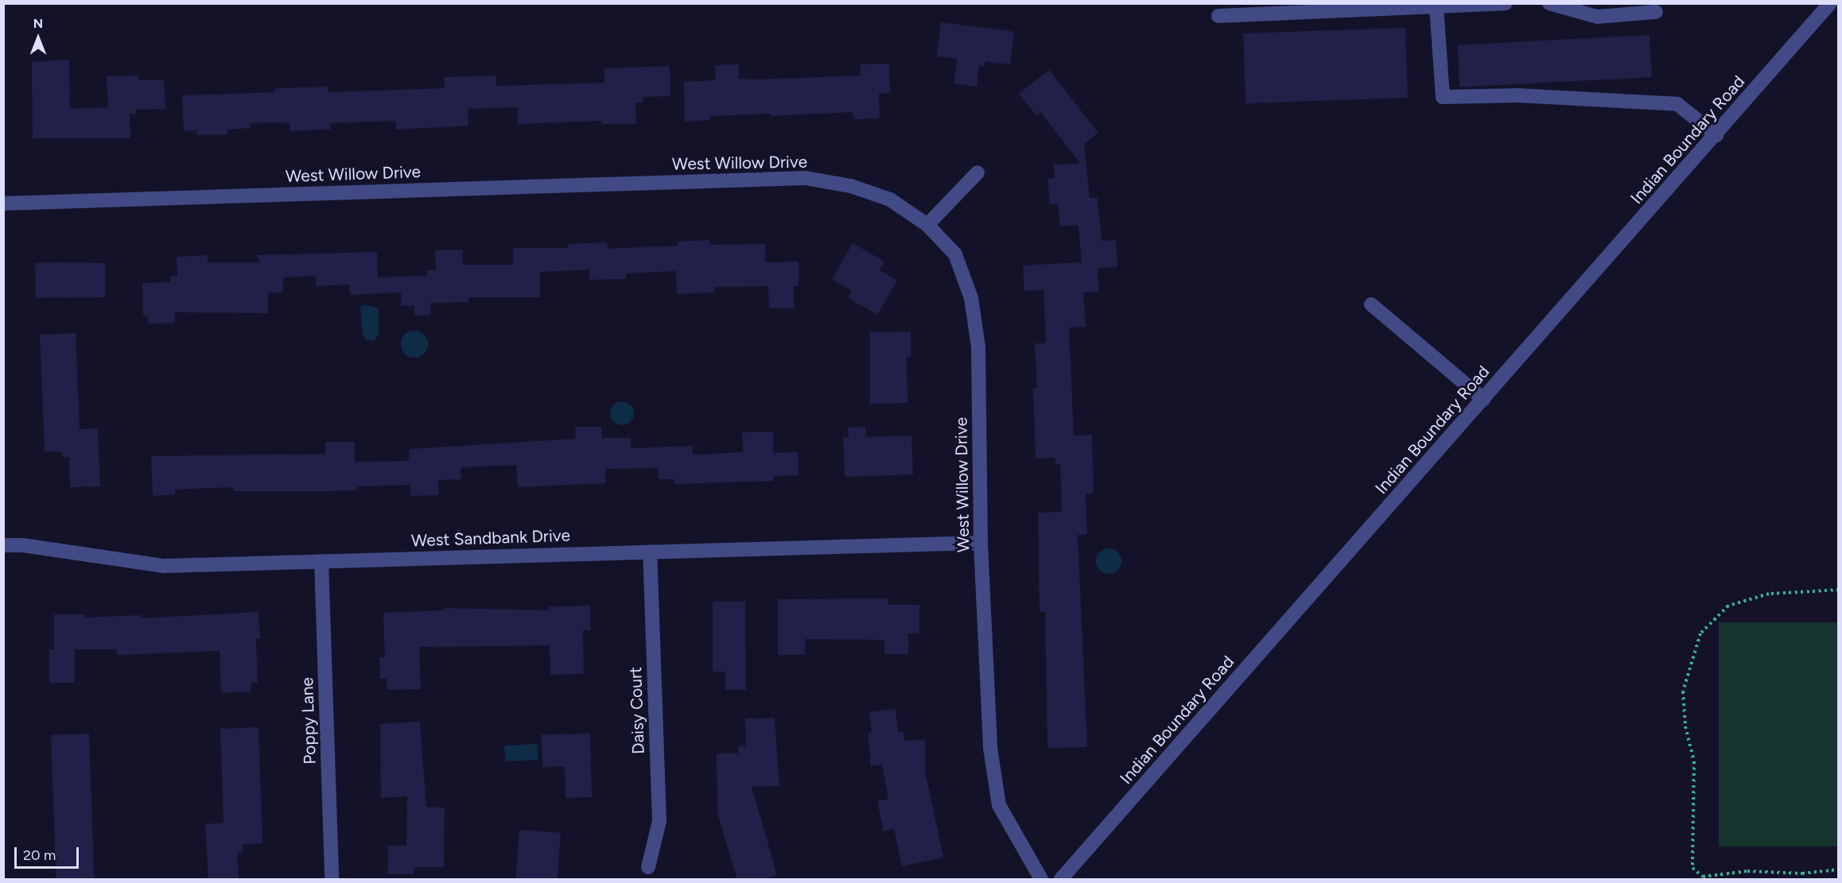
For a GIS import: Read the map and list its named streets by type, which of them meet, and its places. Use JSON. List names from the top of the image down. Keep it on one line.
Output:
{"streets":{"street":["Indian Boundary Road","West Willow Drive","West Sandbank Drive","Daisy Court","Poppy Lane"]},"crossings":[["West Willow Drive","West Sandbank Drive"],["West Sandbank Drive","Daisy Court"],["West Sandbank Drive","Poppy Lane"]],"scale_bar":"20 m","north":"top"}
